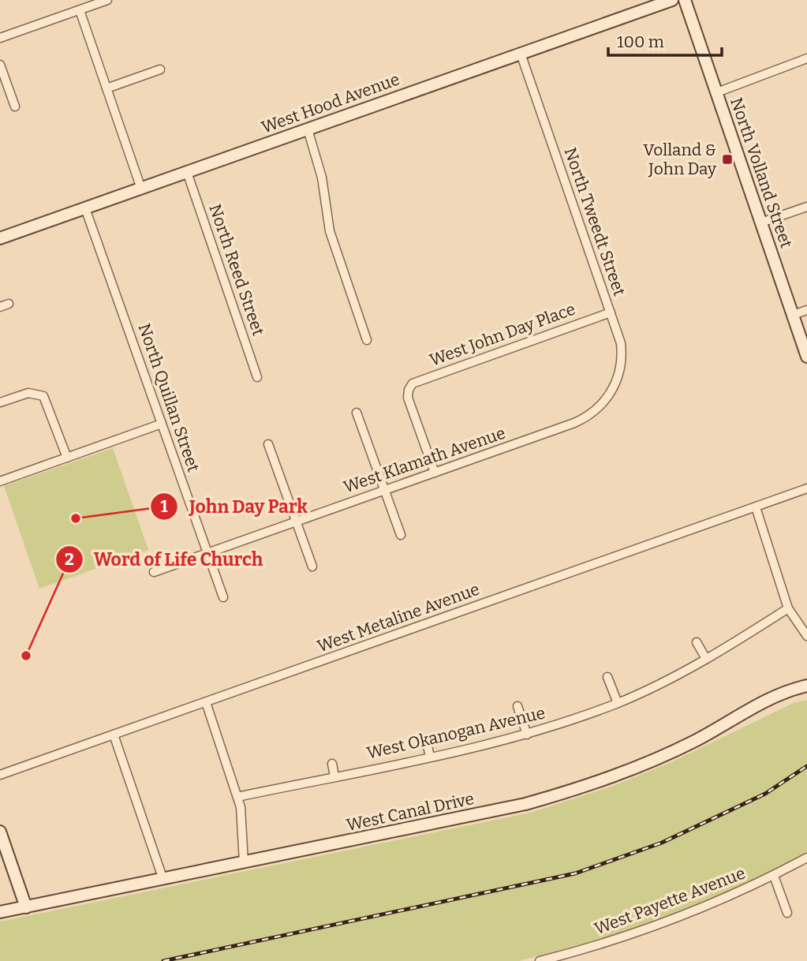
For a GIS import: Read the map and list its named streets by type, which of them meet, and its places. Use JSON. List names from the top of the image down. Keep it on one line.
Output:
{"streets":{"street":["West Hood Avenue","North Volland Street","North Tweedt Street","North Reed Street","West John Day Place","North Quillan Street","West Klamath Avenue","West Metaline Avenue","West Okanogan Avenue","West Canal Drive","West Payette Avenue"]},"crossings":[["West Hood Avenue","North Tweedt Street"],["West Hood Avenue","North Reed Street"],["West Hood Avenue","North Quillan Street"],["North Tweedt Street","West John Day Place"],["North Tweedt Street","West Klamath Avenue"],["West John Day Place","West Klamath Avenue"],["North Quillan Street","West Klamath Avenue"]],"places":{"transit":["Volland & John Day"],"other":["John Day Park","Word of Life Church"]},"scale_bar":"100 m"}
